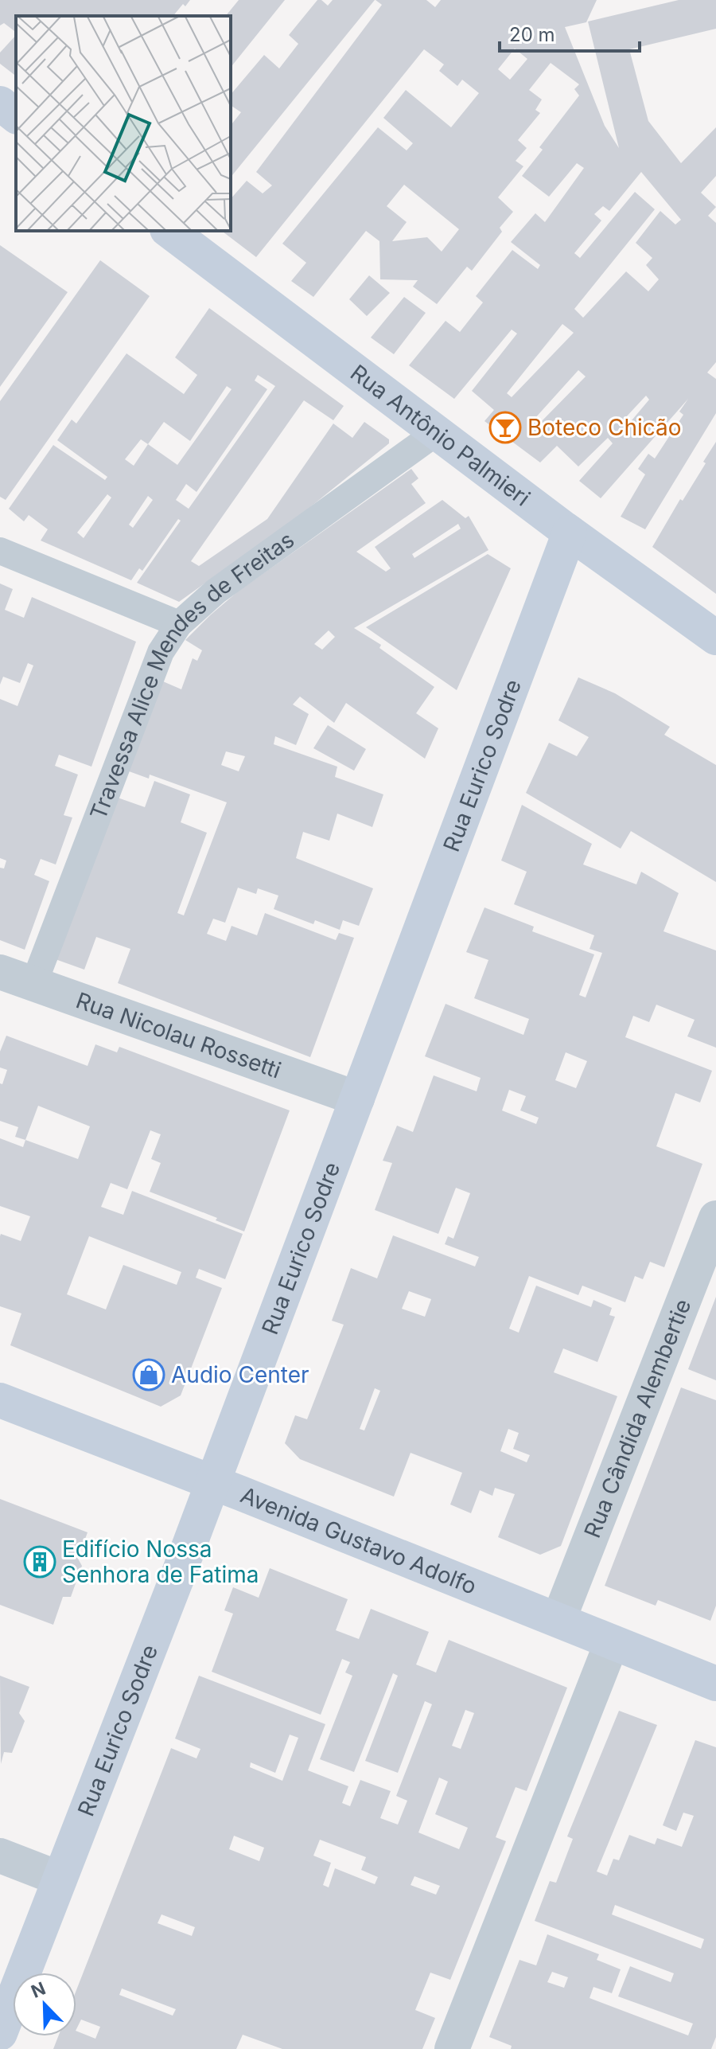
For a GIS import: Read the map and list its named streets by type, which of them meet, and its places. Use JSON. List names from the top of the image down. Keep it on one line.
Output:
{"streets":{"street":["Rua Antônio Palmieri","Rua Eurico Sodre","Rua Nicolau Rossetti","Rua Cândida Alembertie","Avenida Gustavo Adolfo"],"lane":["Travessa Alice Mendes de Freitas"]},"crossings":[["Rua Antônio Palmieri","Travessa Alice Mendes de Freitas"],["Rua Antônio Palmieri","Rua Eurico Sodre"],["Travessa Alice Mendes de Freitas","Rua Nicolau Rossetti"],["Rua Eurico Sodre","Rua Nicolau Rossetti"],["Rua Eurico Sodre","Avenida Gustavo Adolfo"],["Rua Cândida Alembertie","Avenida Gustavo Adolfo"]],"places":{"bar":["Boteco Chicão"],"shop":["Audio Center"],"building":["Edifício Nossa Senhora de Fatima"]},"scale_bar":"20 m","north":"top left"}
